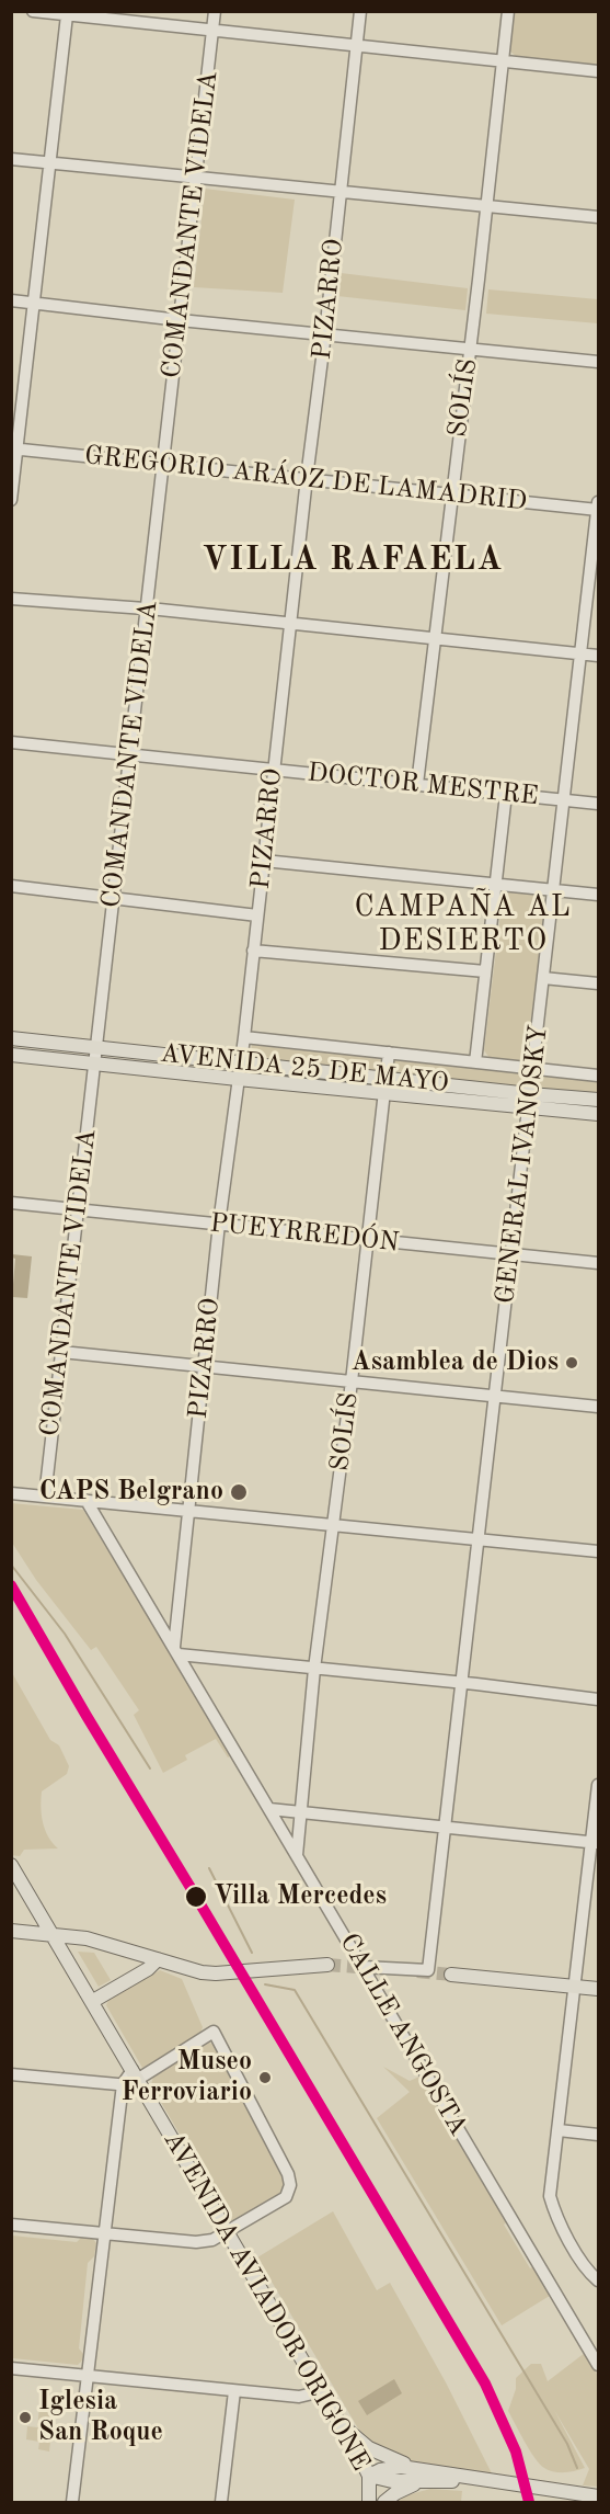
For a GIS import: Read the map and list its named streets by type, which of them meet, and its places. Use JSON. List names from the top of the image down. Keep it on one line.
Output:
{"streets":{"main road":["AVENIDA 25 DE MAYO","AVENIDA AVIADOR ORIGONE"],"street":["COMANDANTE VIDELA","PIZARRO","SOLÍS","GREGORIO ARÁOZ DE LAMADRID","DOCTOR MESTRE","GENERAL IVANOSKY","PUEYRREDÓN","CALLE ANGOSTA"]},"crossings":[["COMANDANTE VIDELA","GREGORIO ARÁOZ DE LAMADRID"],["COMANDANTE VIDELA","DOCTOR MESTRE"],["COMANDANTE VIDELA","AVENIDA 25 DE MAYO"],["COMANDANTE VIDELA","PUEYRREDÓN"],["PIZARRO","GREGORIO ARÁOZ DE LAMADRID"],["PIZARRO","DOCTOR MESTRE"],["PIZARRO","AVENIDA 25 DE MAYO"],["PIZARRO","PUEYRREDÓN"],["PIZARRO","CALLE ANGOSTA"],["SOLÍS","GREGORIO ARÁOZ DE LAMADRID"],["SOLÍS","DOCTOR MESTRE"],["SOLÍS","AVENIDA 25 DE MAYO"],["SOLÍS","PUEYRREDÓN"],["SOLÍS","CALLE ANGOSTA"],["GREGORIO ARÁOZ DE LAMADRID","GENERAL IVANOSKY"],["DOCTOR MESTRE","GENERAL IVANOSKY"],["AVENIDA 25 DE MAYO","GENERAL IVANOSKY"],["GENERAL IVANOSKY","PUEYRREDÓN"],["GENERAL IVANOSKY","CALLE ANGOSTA"]],"districts":["VILLA RAFAELA","CAMPAÑA AL DESIERTO"],"places":["Asamblea de Dios","CAPS Belgrano","Villa Mercedes","Museo Ferroviario","Iglesia San Roque"]}
